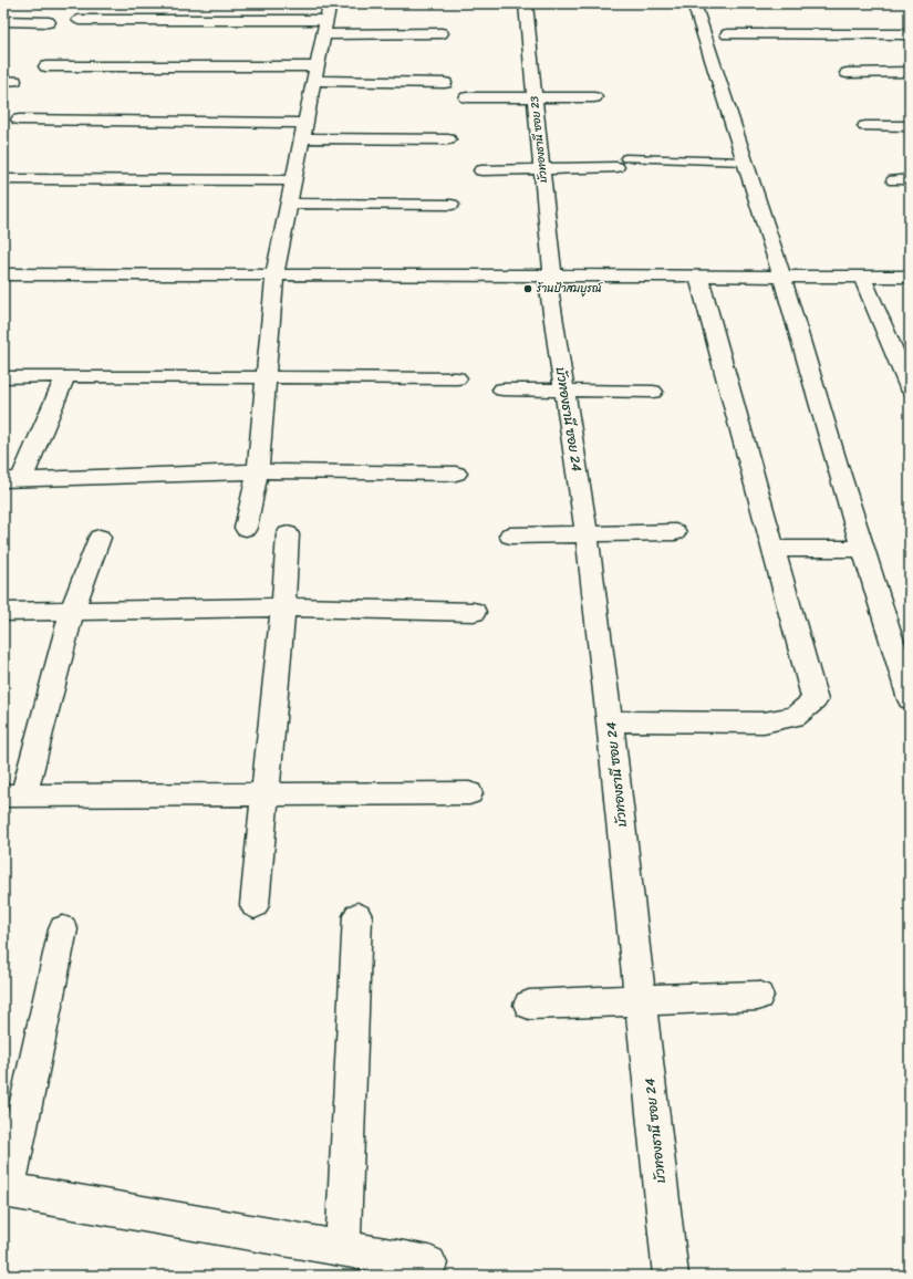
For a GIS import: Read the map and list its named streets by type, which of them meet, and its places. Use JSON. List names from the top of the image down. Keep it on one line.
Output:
{"streets":{"street":["บัวทองธานี ซอย 23","บัวทองธานี ซอย 24"]},"crossings":[["บัวทองธานี ซอย 23","บัวทองธานี ซอย 24"]],"places":["ร้านป้าสมบูรณ์"]}
